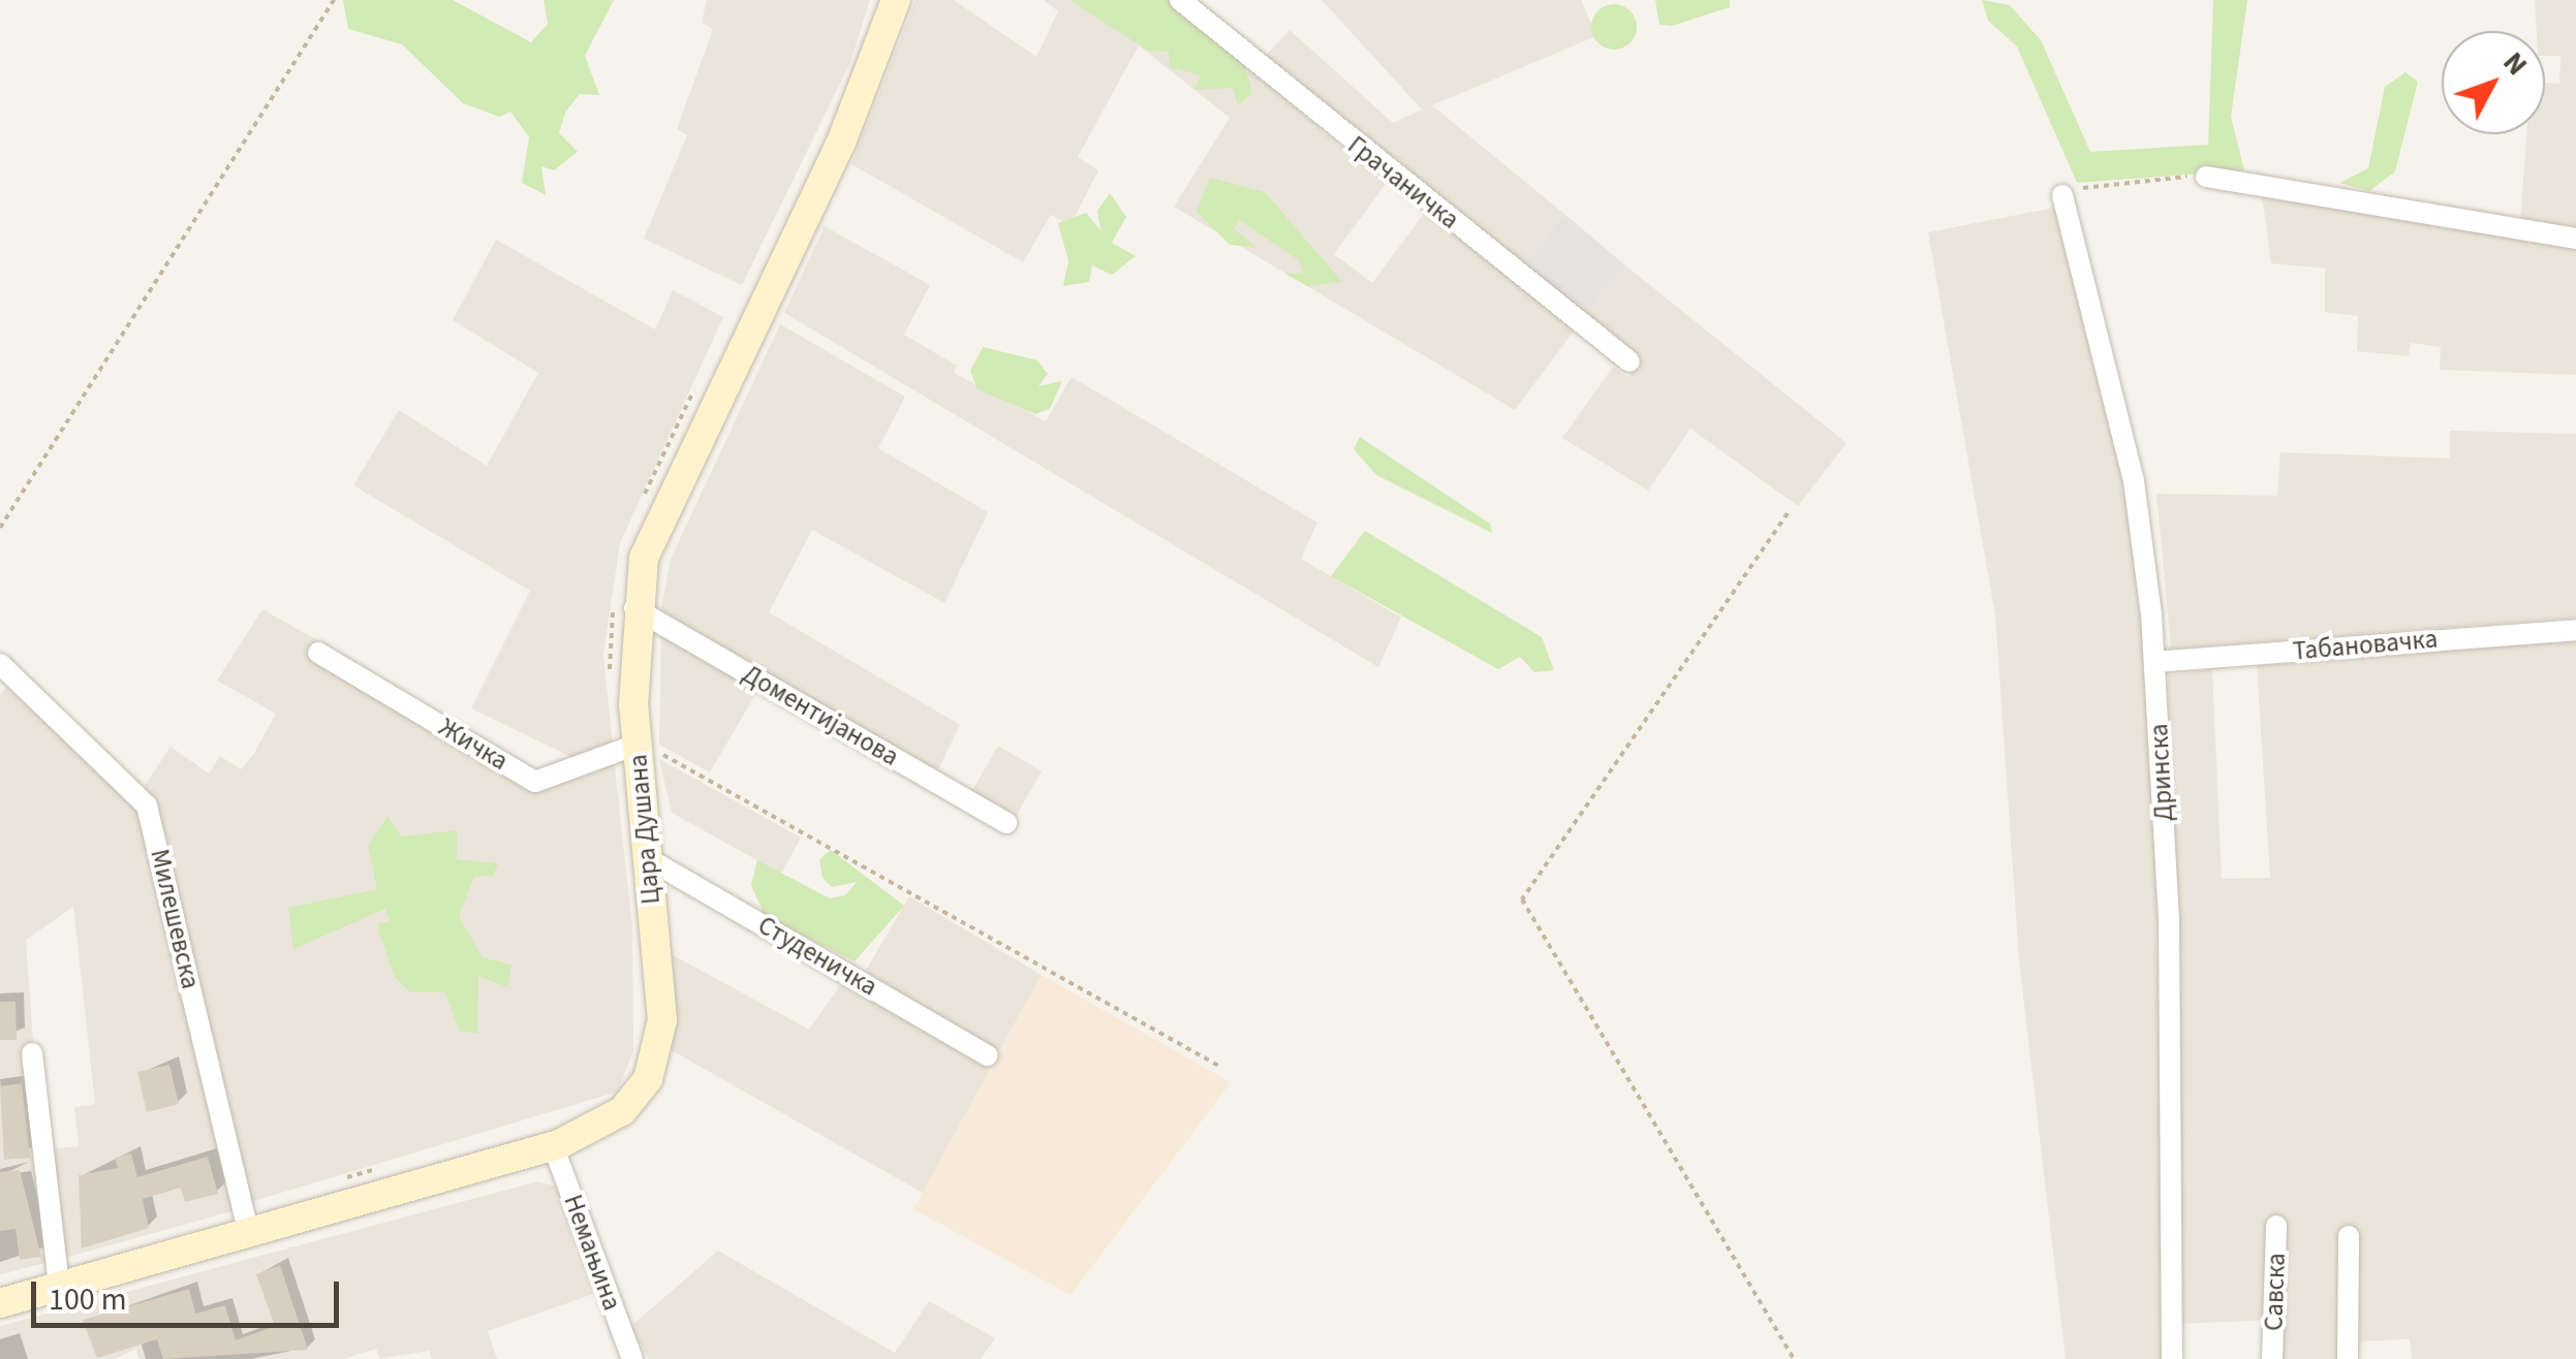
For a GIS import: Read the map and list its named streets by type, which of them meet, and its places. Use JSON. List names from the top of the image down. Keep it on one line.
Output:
{"streets":{"street":["Грачаничка","Табановачка","Доментијанова","Жичка","Дринска","Цара Душана","Милешевска","Студеничка","Немањина","Савска"]},"crossings":[["Табановачка","Дринска"],["Доментијанова","Цара Душана"],["Жичка","Цара Душана"],["Цара Душана","Милешевска"],["Цара Душана","Студеничка"],["Цара Душана","Немањина"]],"scale_bar":"100 m","north":"top right"}
